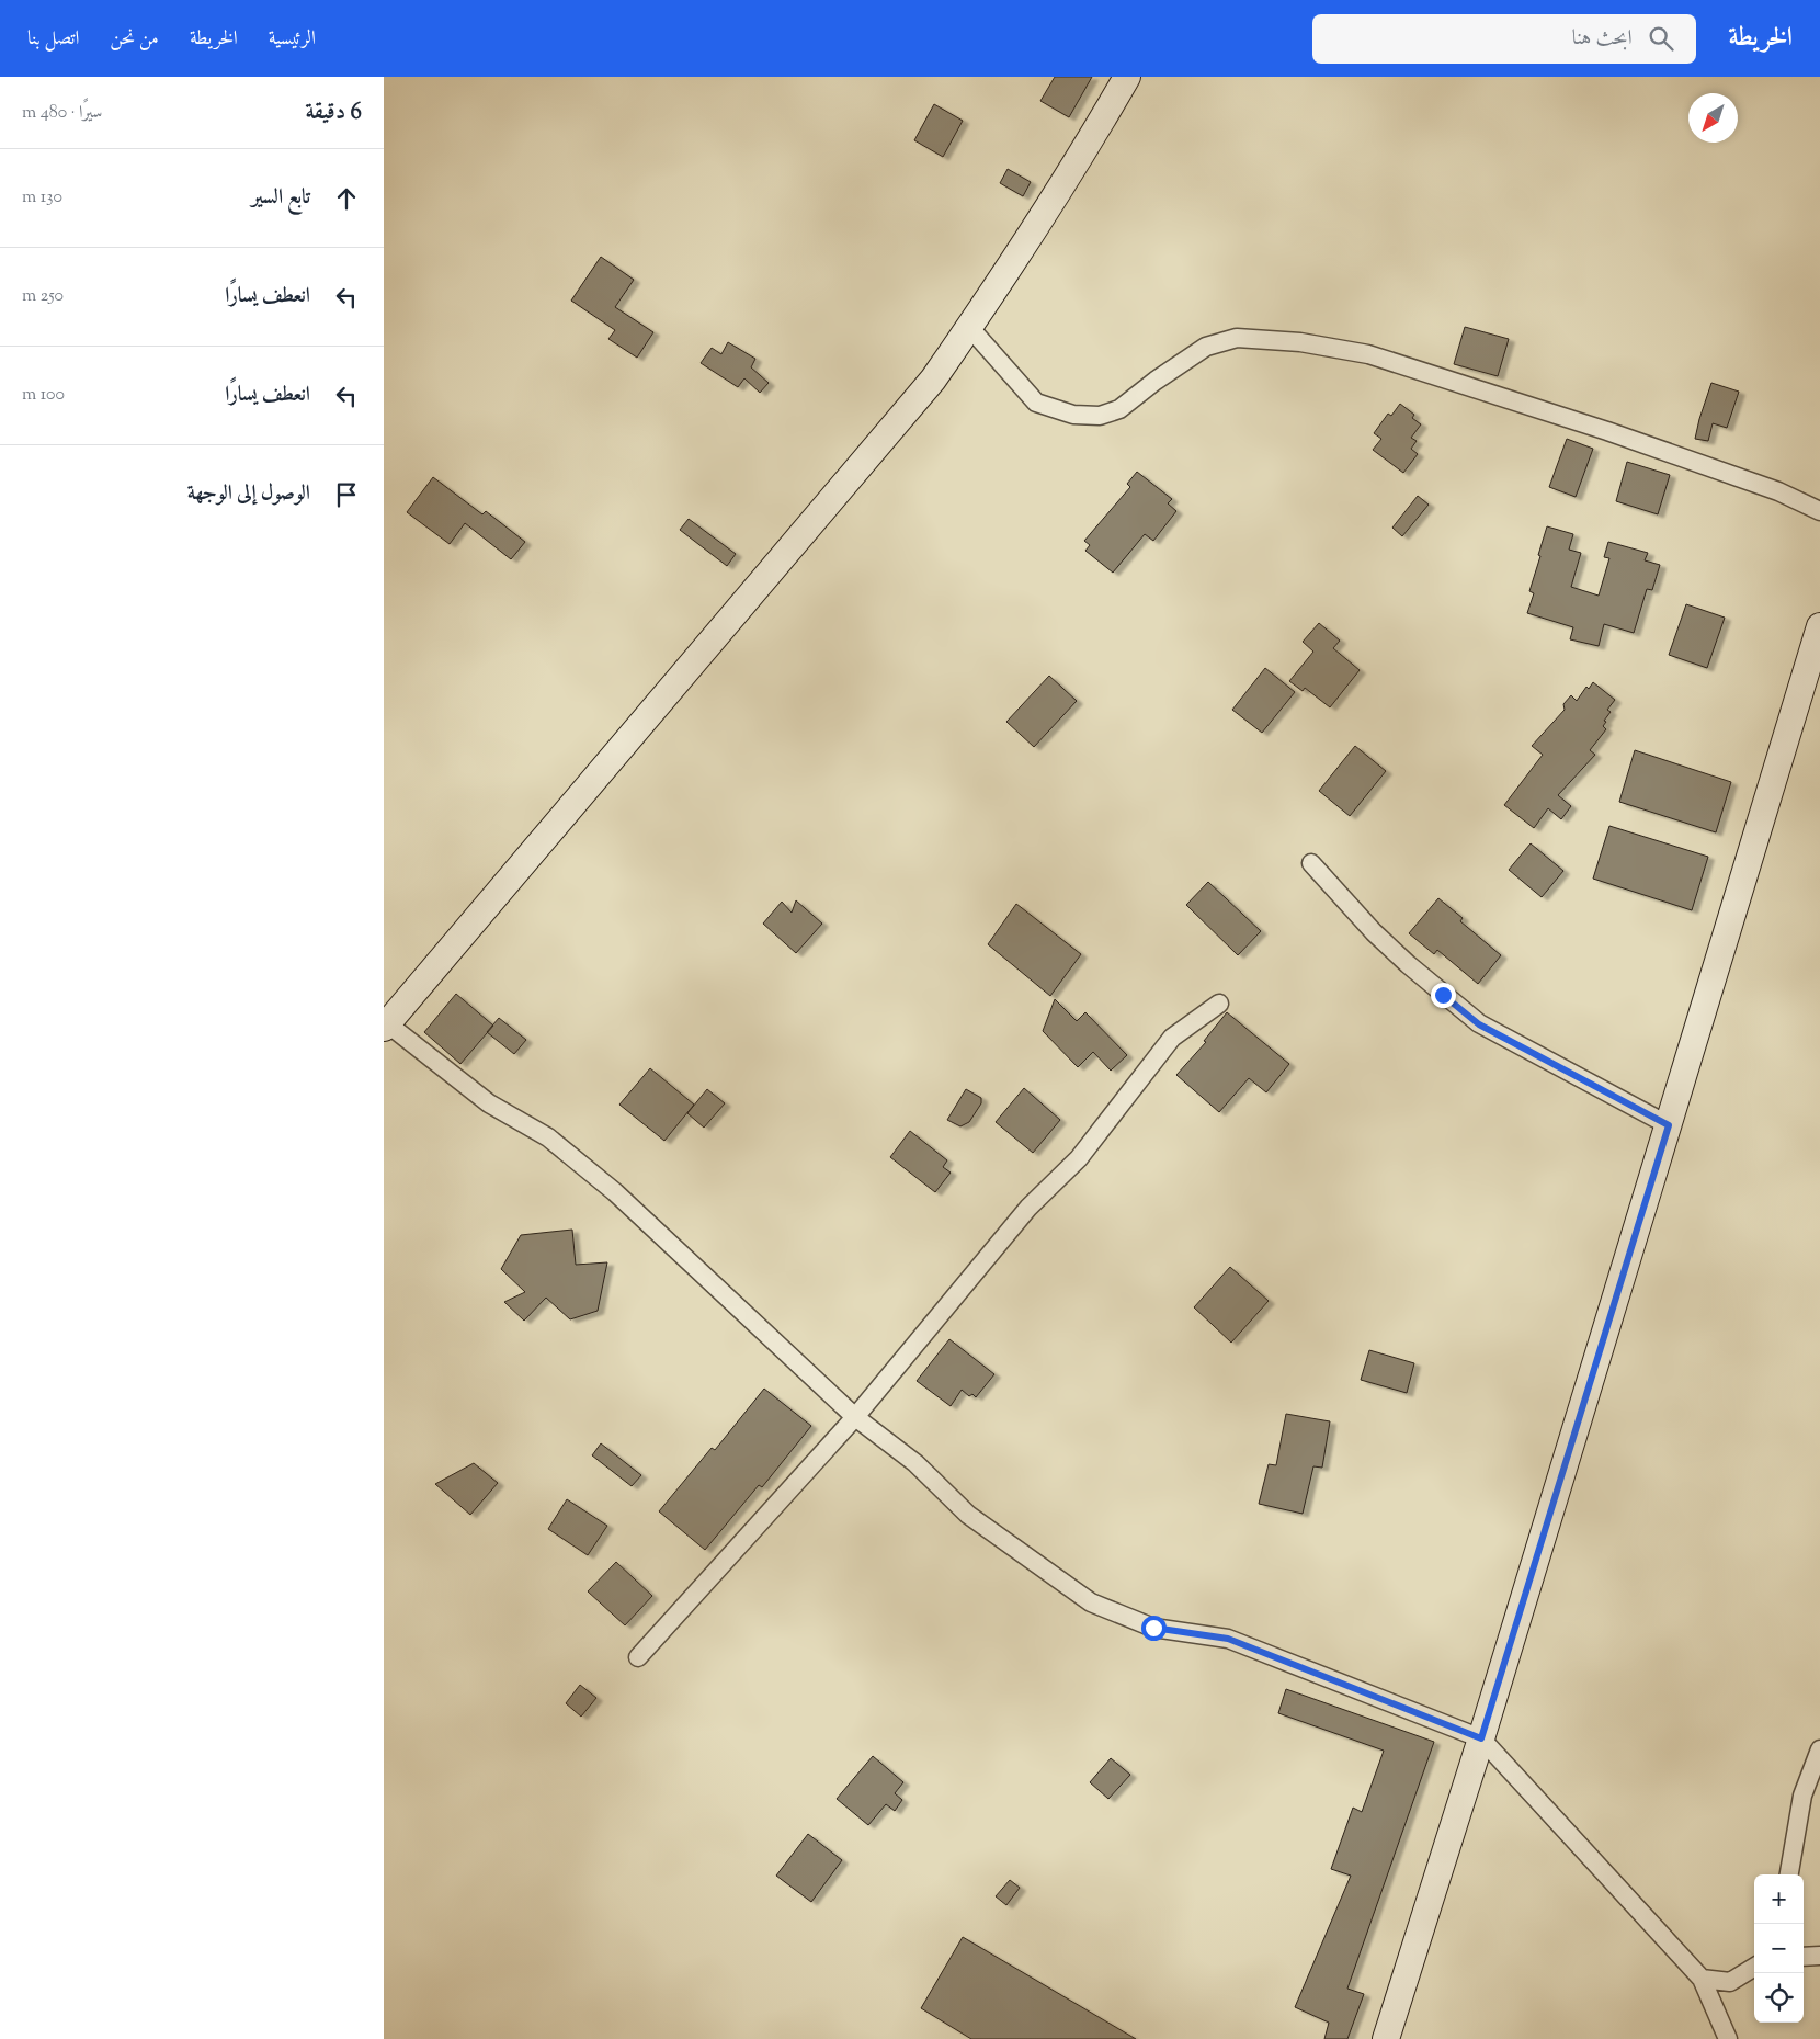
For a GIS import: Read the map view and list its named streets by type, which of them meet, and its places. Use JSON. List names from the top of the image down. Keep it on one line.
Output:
{"north":"bottom left","page":{"header":"الخريطة","search":"ابحث هنا","nav":["الرئيسية","الخريطة","من نحن","اتصل بنا"],"heading":["6 دقيقة","سيرًا · 480 m"],"list":[["تابع السير","130 m"],["انعطف يسارًا","250 m"],["انعطف يسارًا","100 m"],"الوصول إلى الوجهة"],"map_buttons":["+","−"]}}
